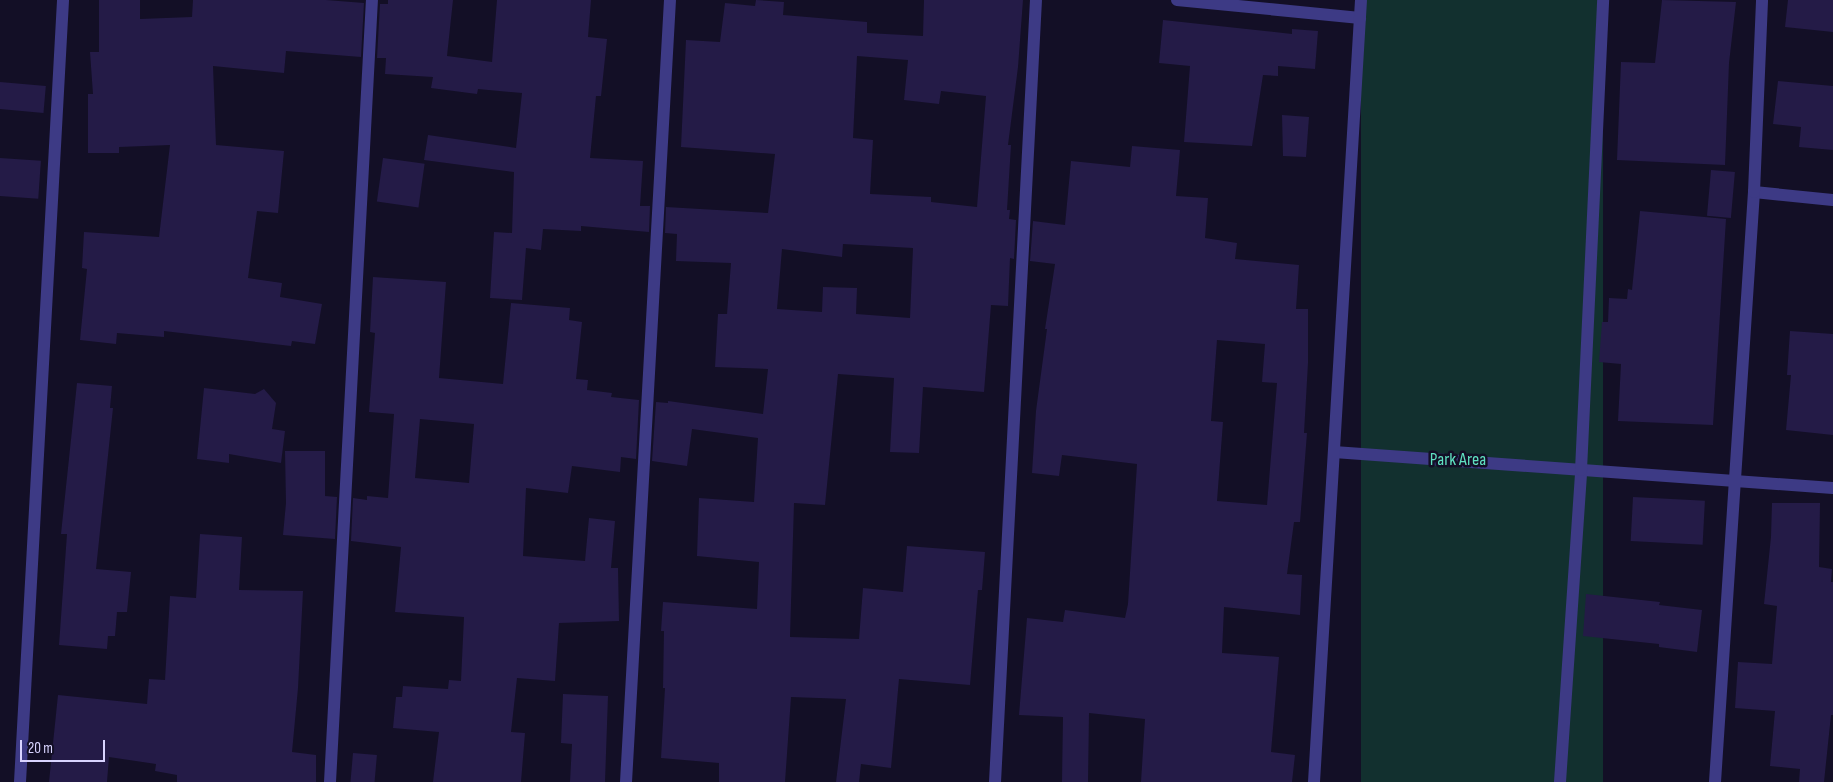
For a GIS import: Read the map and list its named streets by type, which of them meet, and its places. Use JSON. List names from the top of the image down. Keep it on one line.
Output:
{"parks":["Park Area"],"scale_bar":"20 m"}
